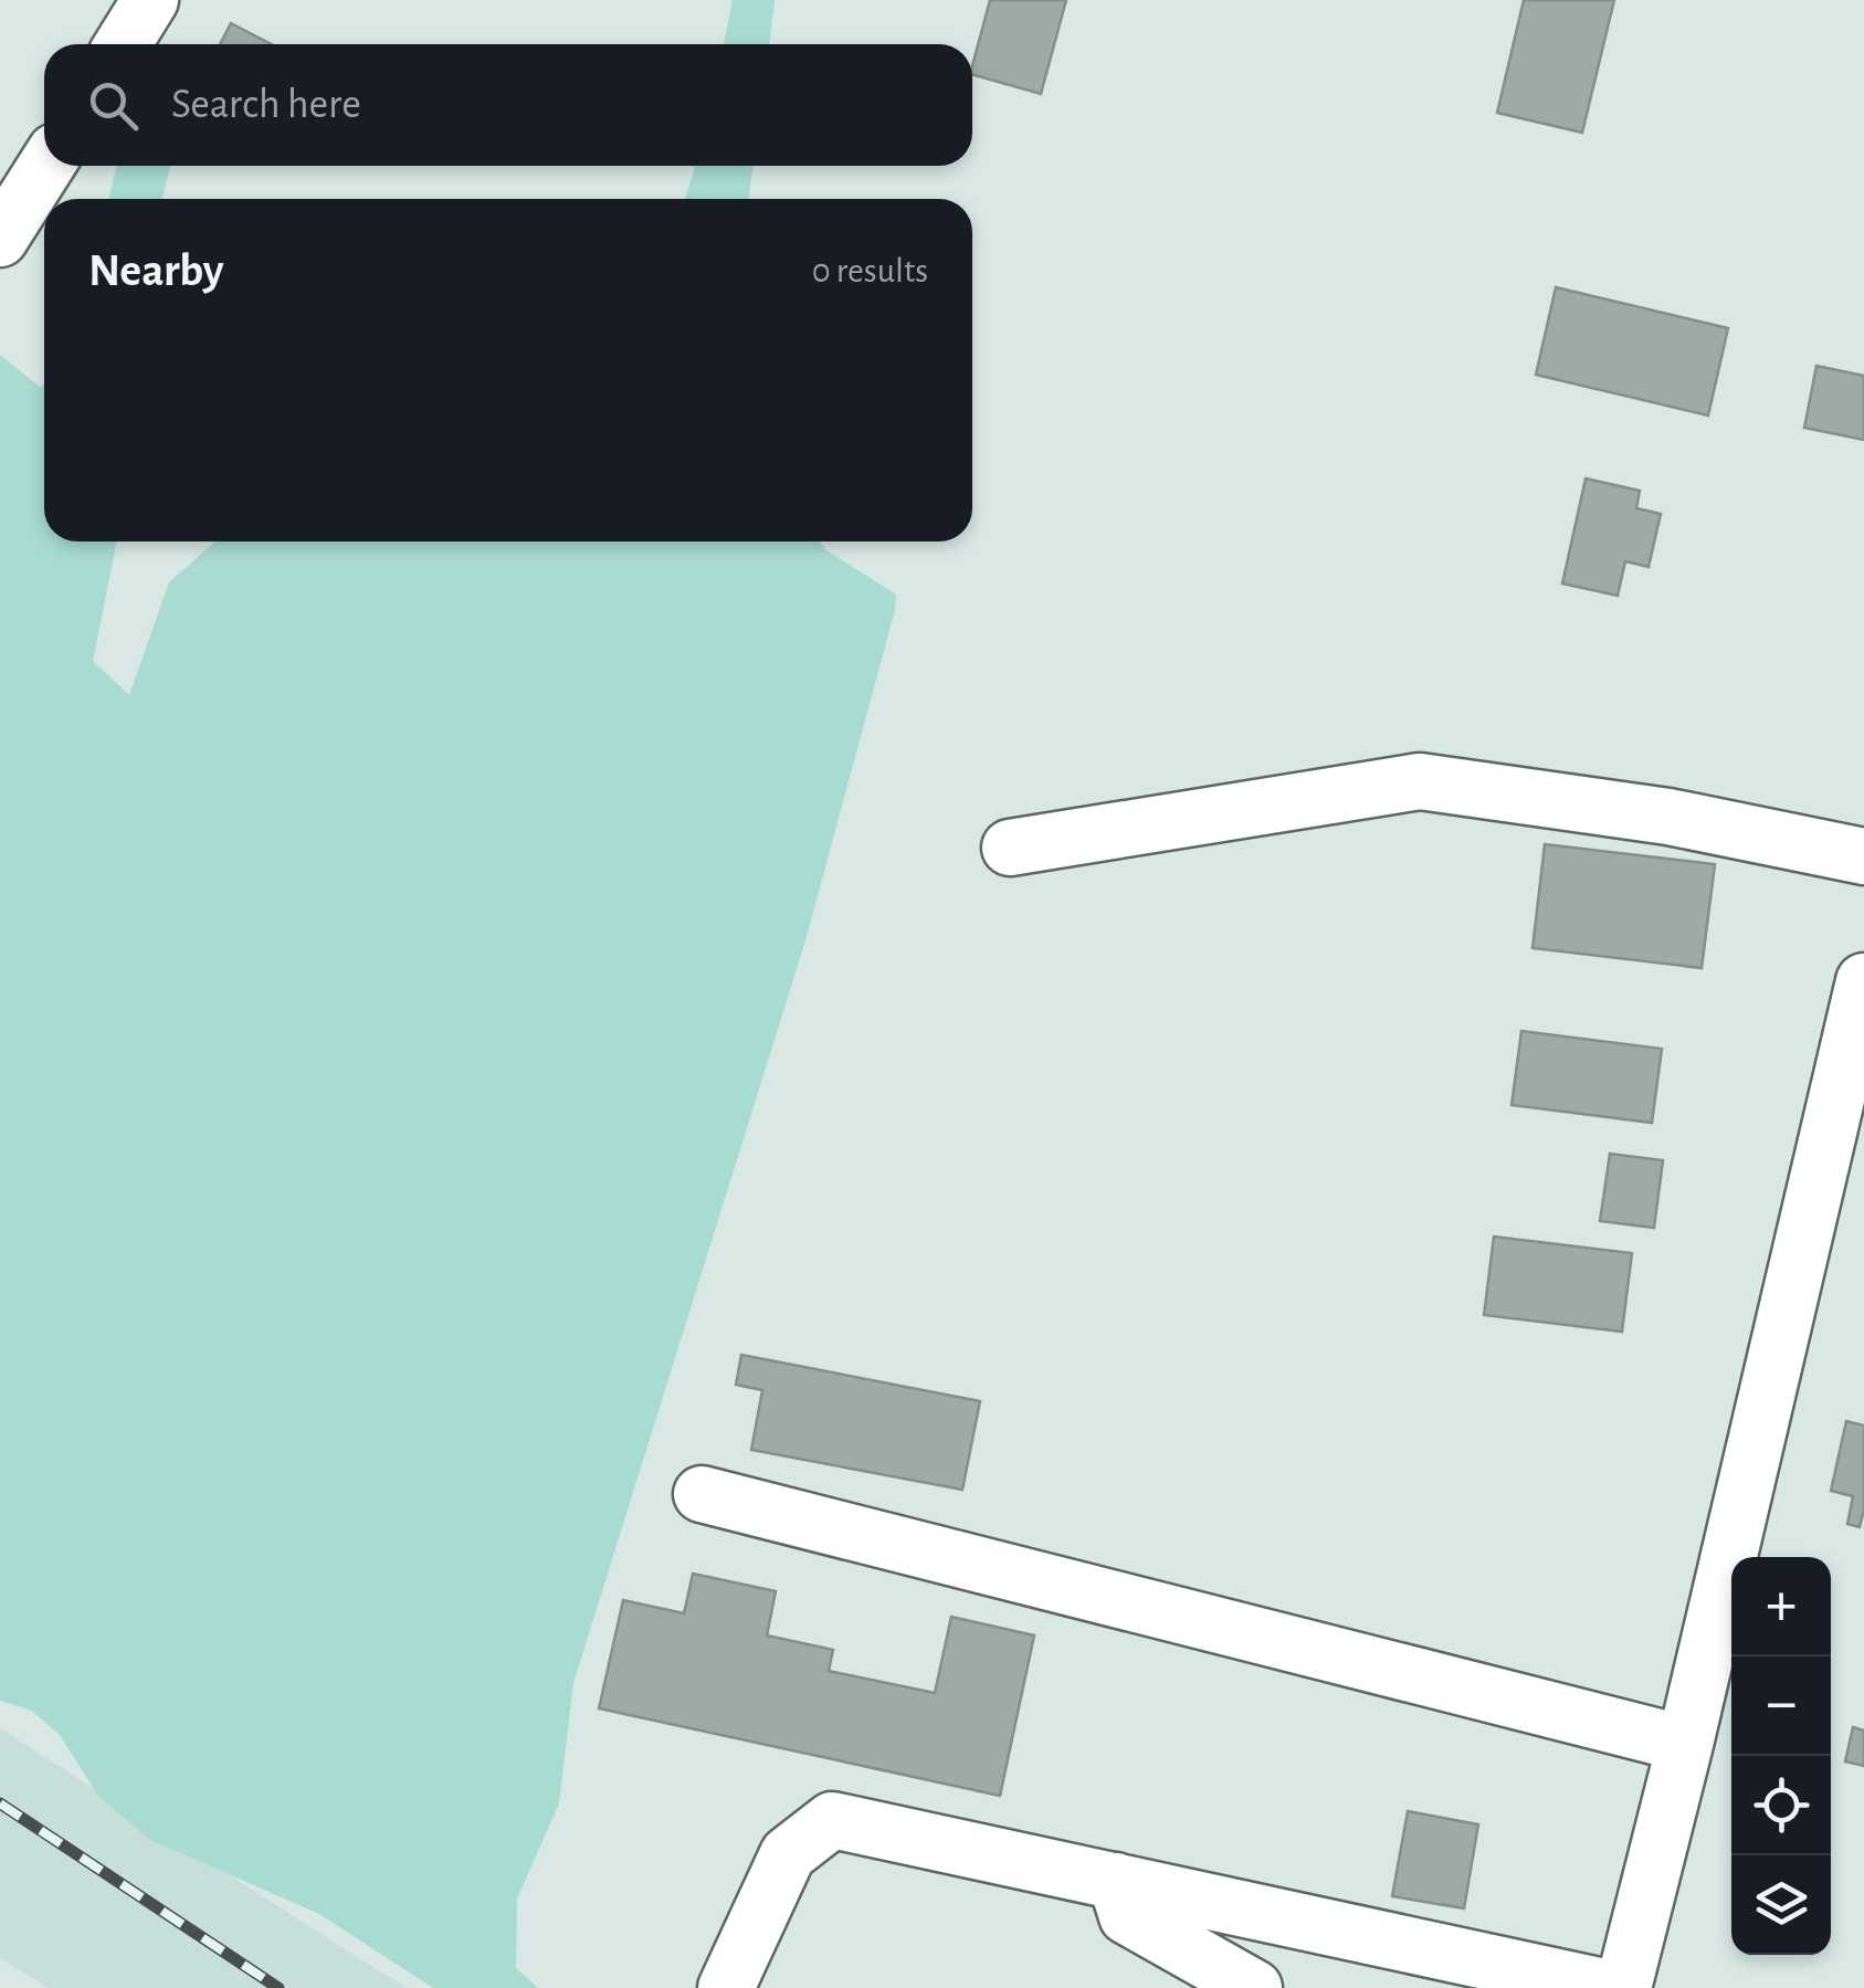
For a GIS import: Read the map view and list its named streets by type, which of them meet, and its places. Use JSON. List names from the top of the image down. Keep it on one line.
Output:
{"page":{"search":"Search here","heading":["Nearby","0 results"],"map_buttons":["+","−"]}}
